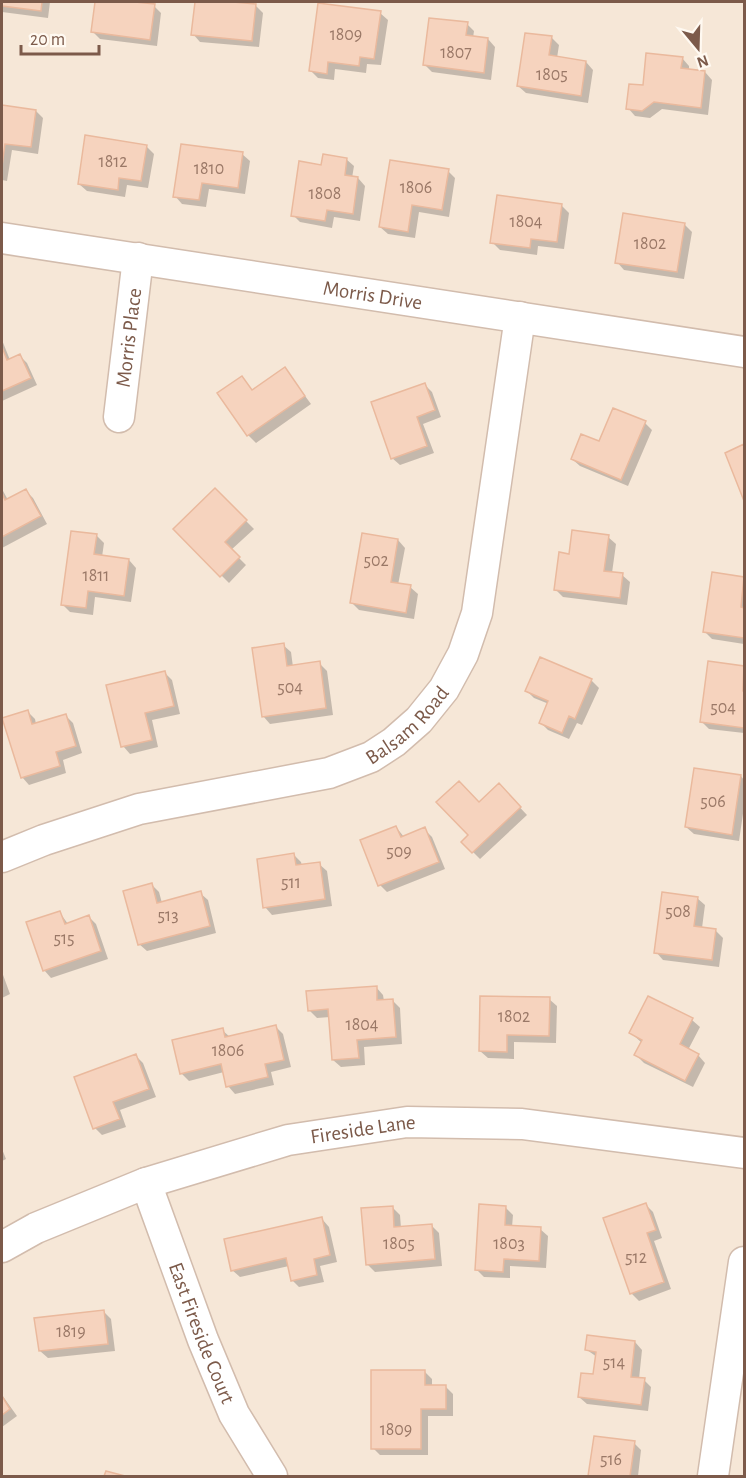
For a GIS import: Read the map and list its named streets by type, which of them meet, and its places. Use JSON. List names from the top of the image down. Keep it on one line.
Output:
{"streets":{"street":["Morris Drive","Morris Place","Balsam Road","Fireside Lane","East Fireside Court"]},"crossings":[["Morris Drive","Morris Place"],["Morris Drive","Balsam Road"],["Fireside Lane","East Fireside Court"]],"house_numbers":["1809","1807","1805","1812","1810","1806","1808","1804","1802","502","1811","504","504","506","509","511","508","513","515","1802","1804","1806","1805","1803","512","1819","514","1809","516"],"scale_bar":"20 m","north":"bottom"}
